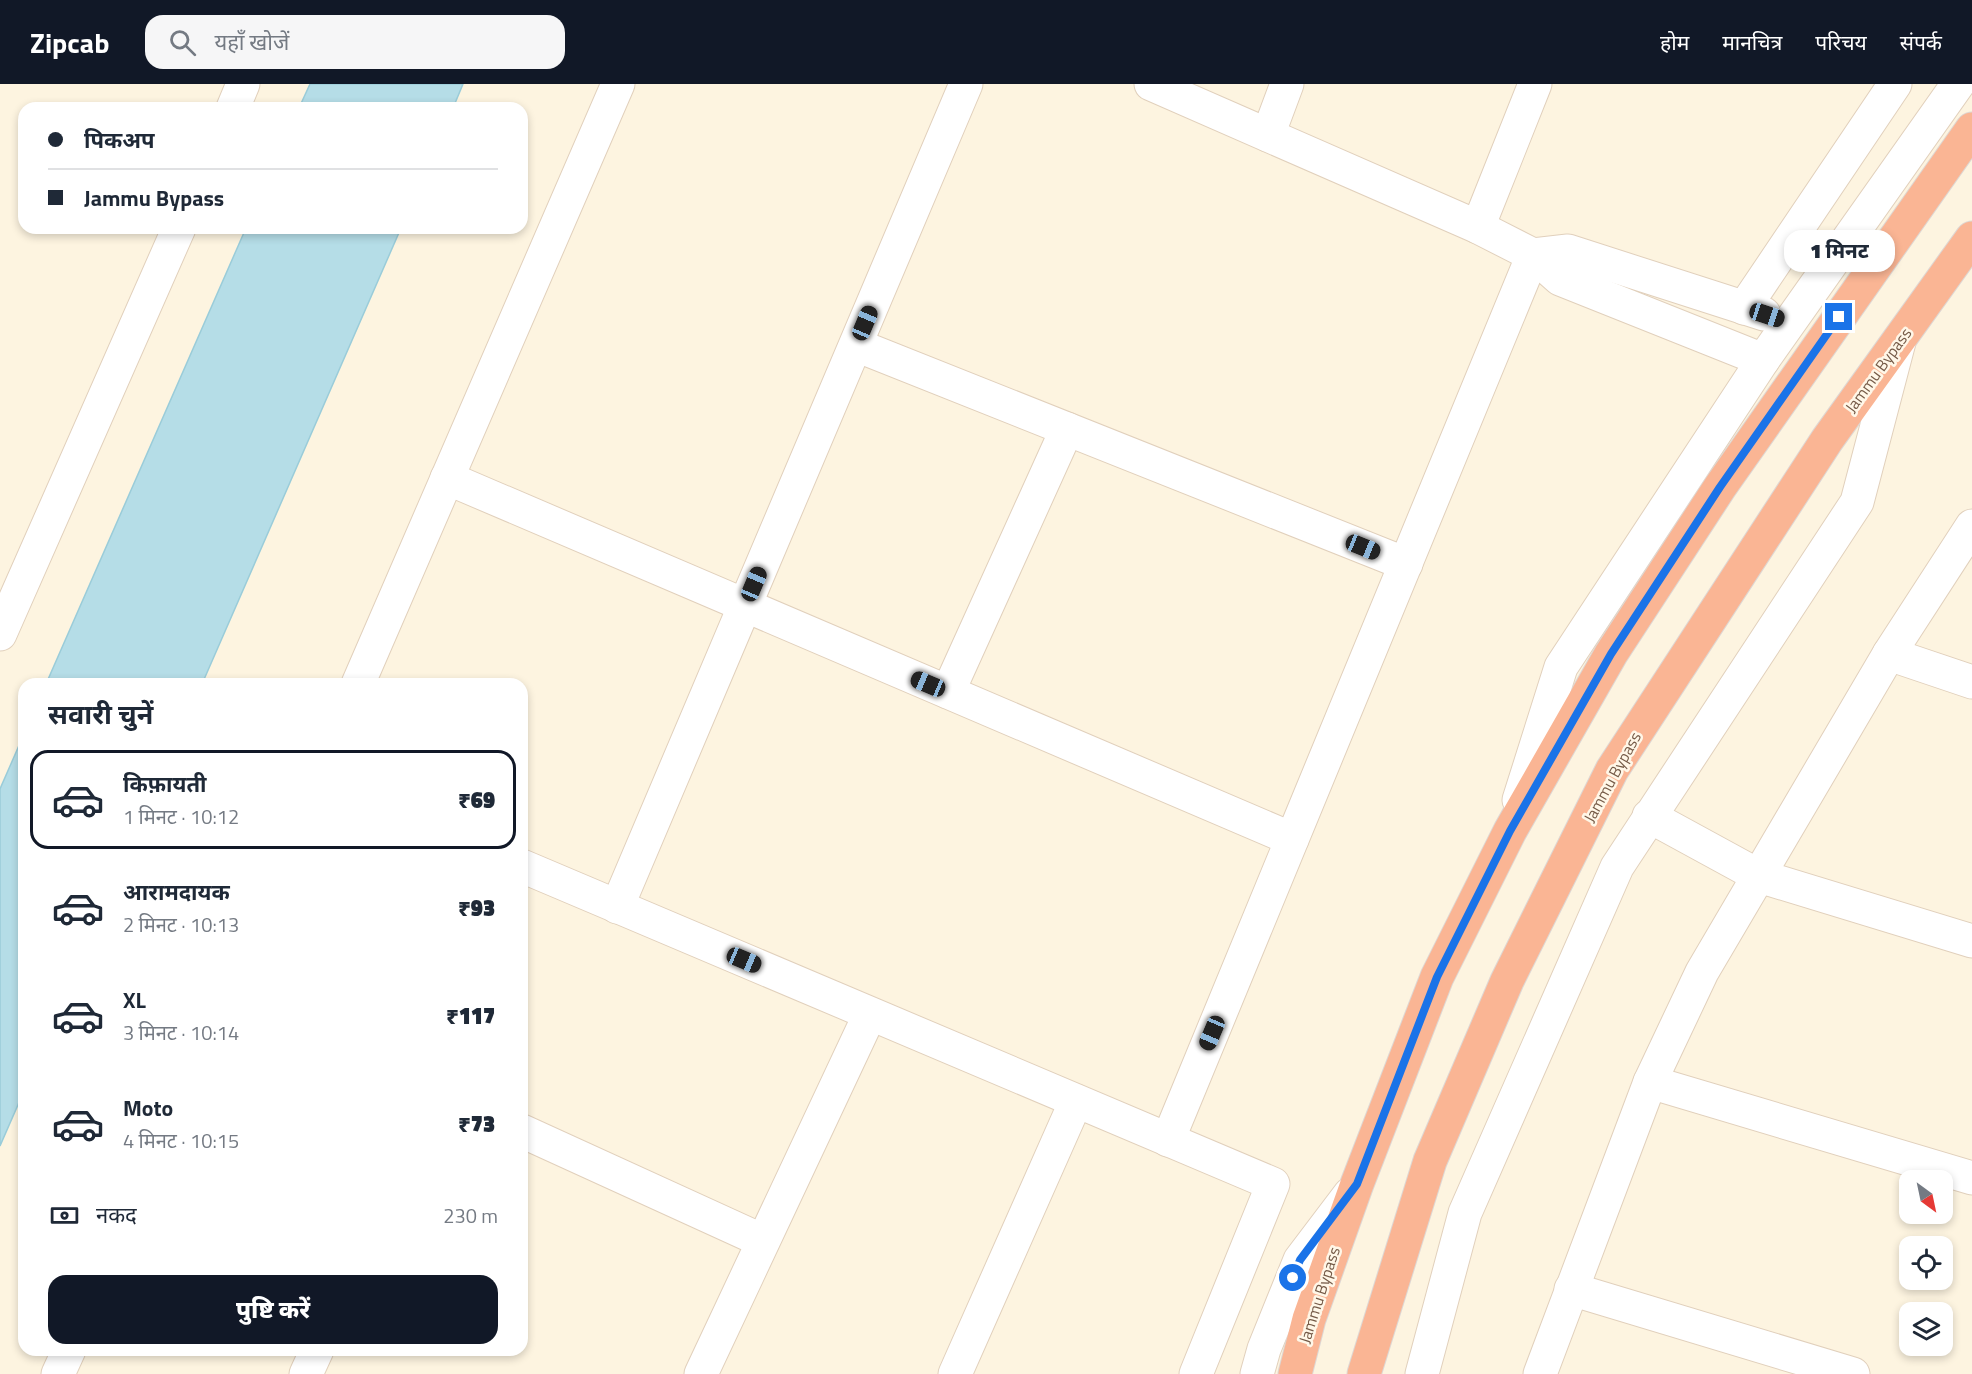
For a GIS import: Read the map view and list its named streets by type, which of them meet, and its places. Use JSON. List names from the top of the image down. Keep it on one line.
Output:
{"streets":{"highway":["Jammu Bypass"]},"north":"bottom right","page":{"header":"Zipcab","search":"यहाँ खोजें","nav":["होम","मानचित्र","परिचय","संपर्क"],"banner":["पिकअप","Jammu Bypass"],"bubble":"1 मिनट","heading":"सवारी चुनें","list":[{"name":"किफ़ायती","note":"1 मिनट · 10:12","value":"₹69"},{"name":"आरामदायक","note":"2 मिनट · 10:13","value":"₹93"},{"name":"XL","note":"3 मिनट · 10:14","value":"₹117"},{"name":"Moto","note":"4 मिनट · 10:15","value":"₹73"}],"pay":["नकद","230 m"],"buttons":"पुष्टि करें"}}
